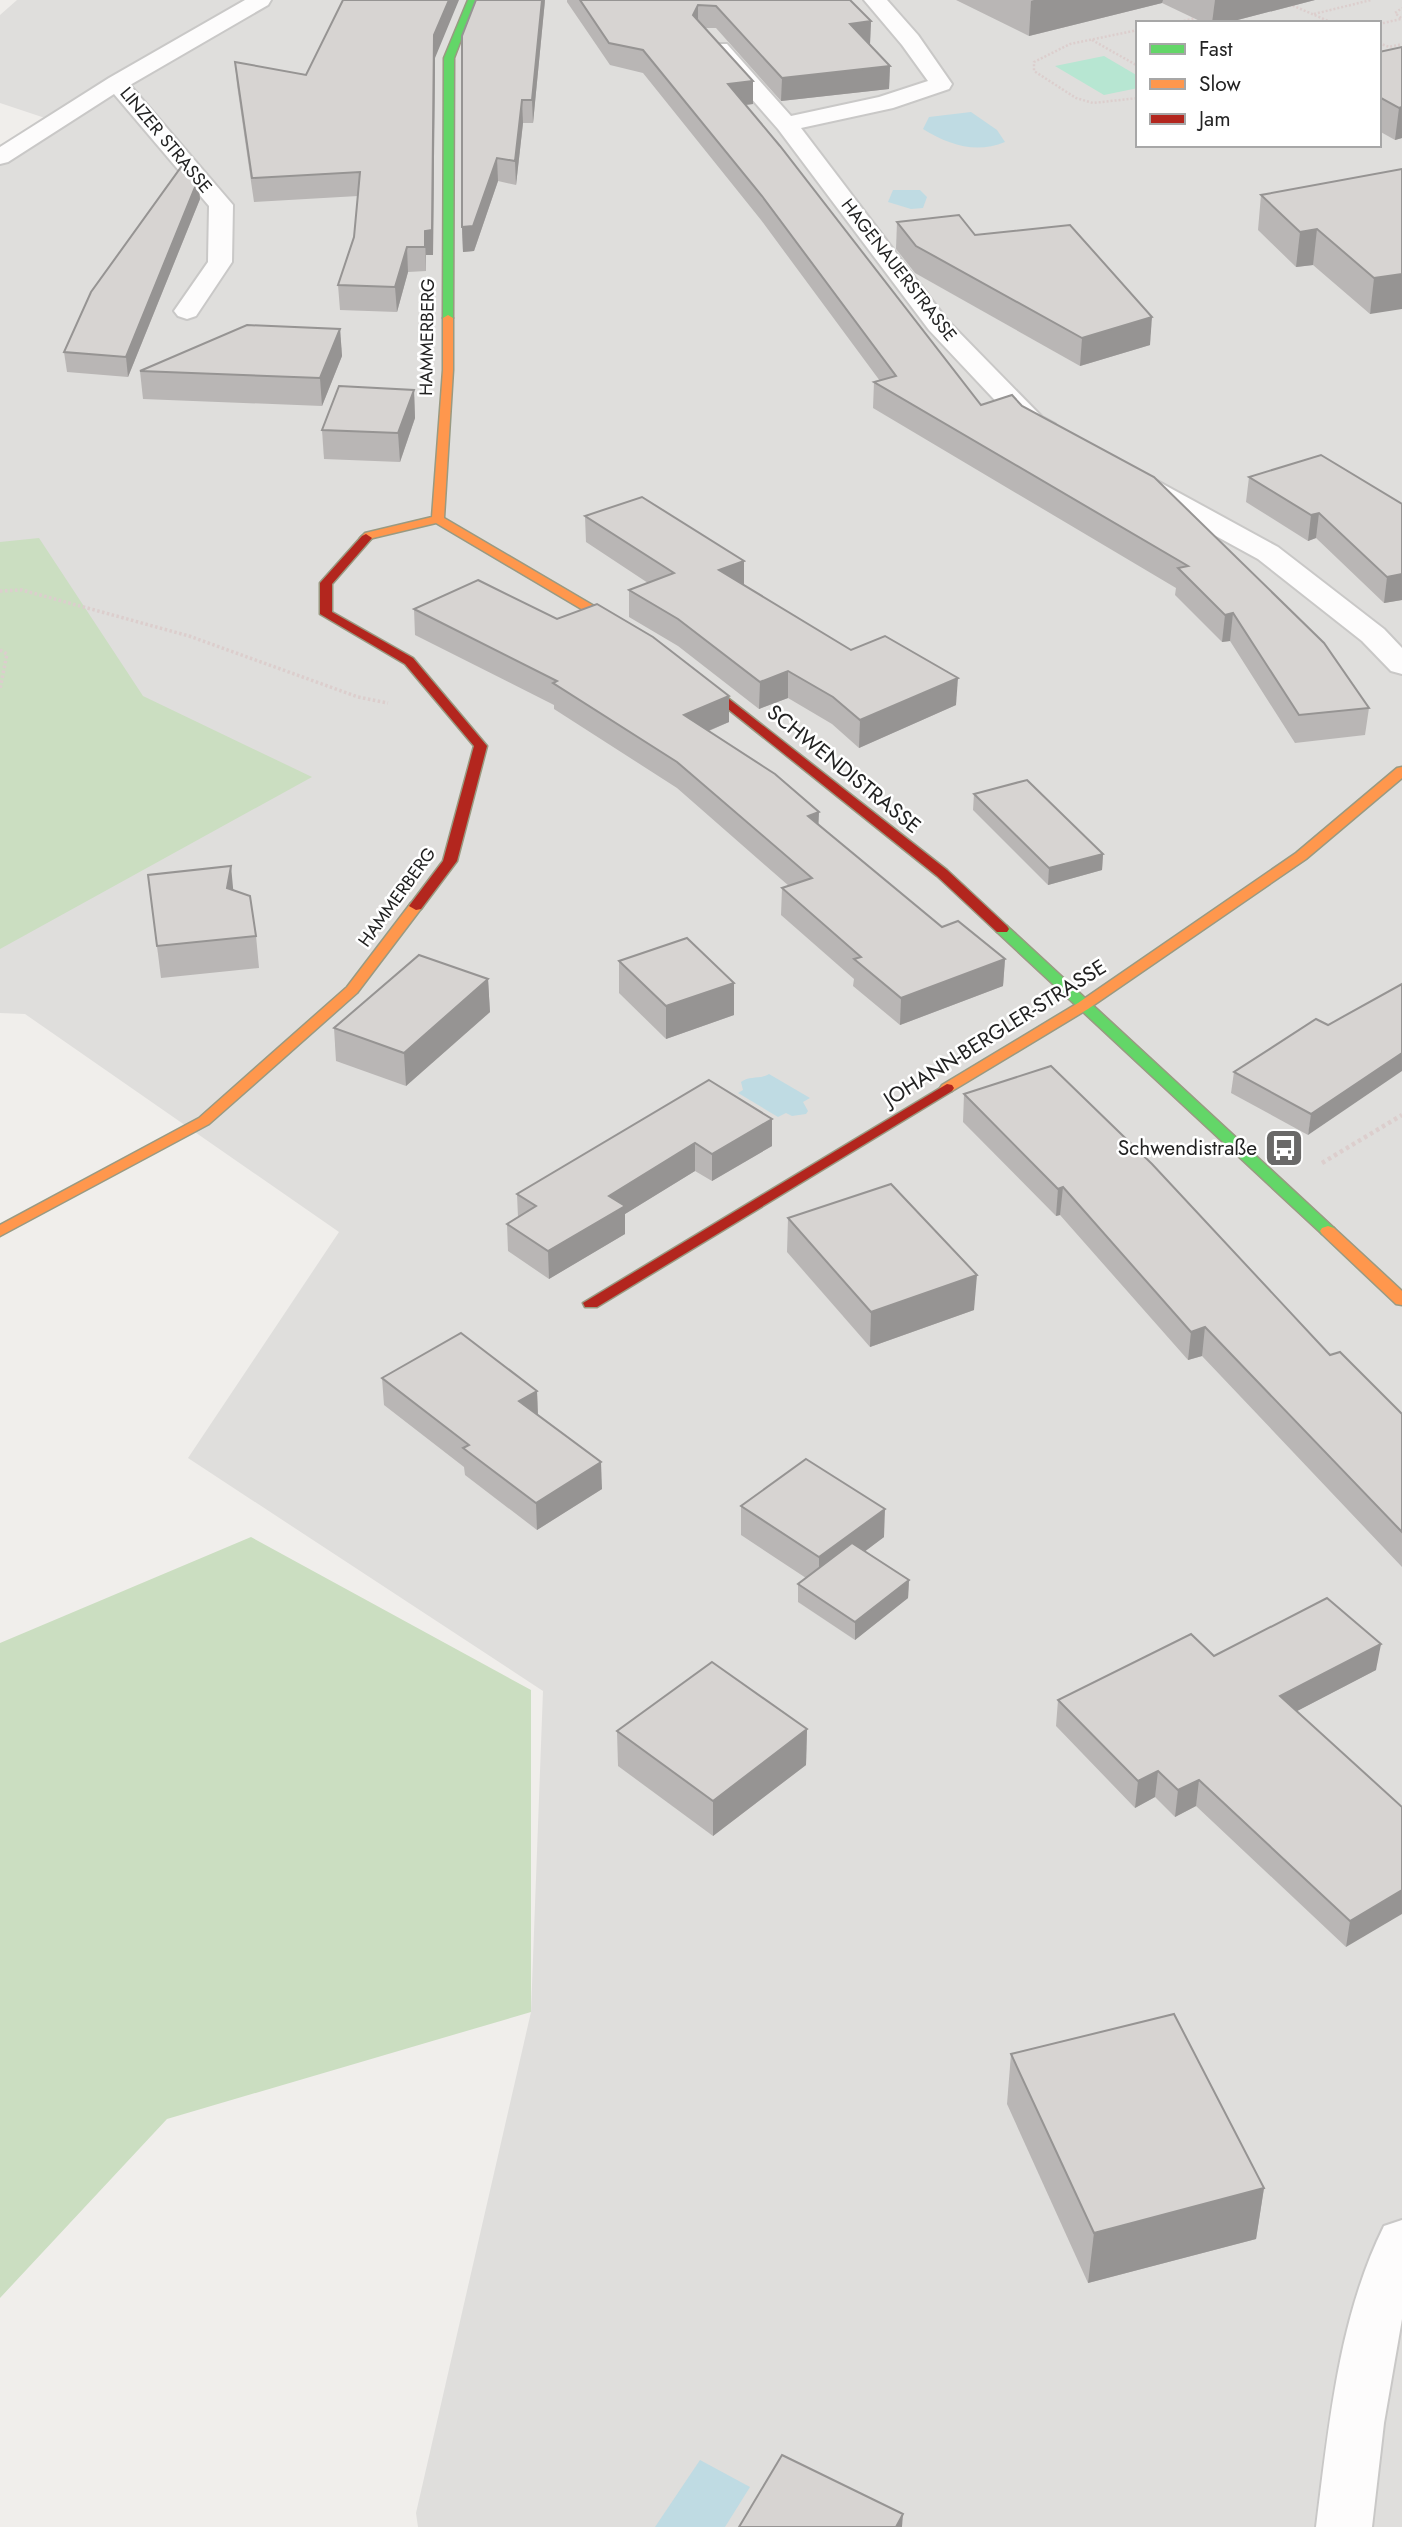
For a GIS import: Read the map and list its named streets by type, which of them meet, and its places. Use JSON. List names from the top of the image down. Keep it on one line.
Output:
{"streets":{"street":["LINZER STRASSE","HAGENAUERSTRASSE","HAMMERBERG","SCHWENDISTRASSE","JOHANN-BERGLER-STRASSE"]},"crossings":[["SCHWENDISTRASSE","JOHANN-BERGLER-STRASSE"]],"places":{"bus stop":["Schwendistraße"]},"legend":["Fast","Slow","Jam"]}
